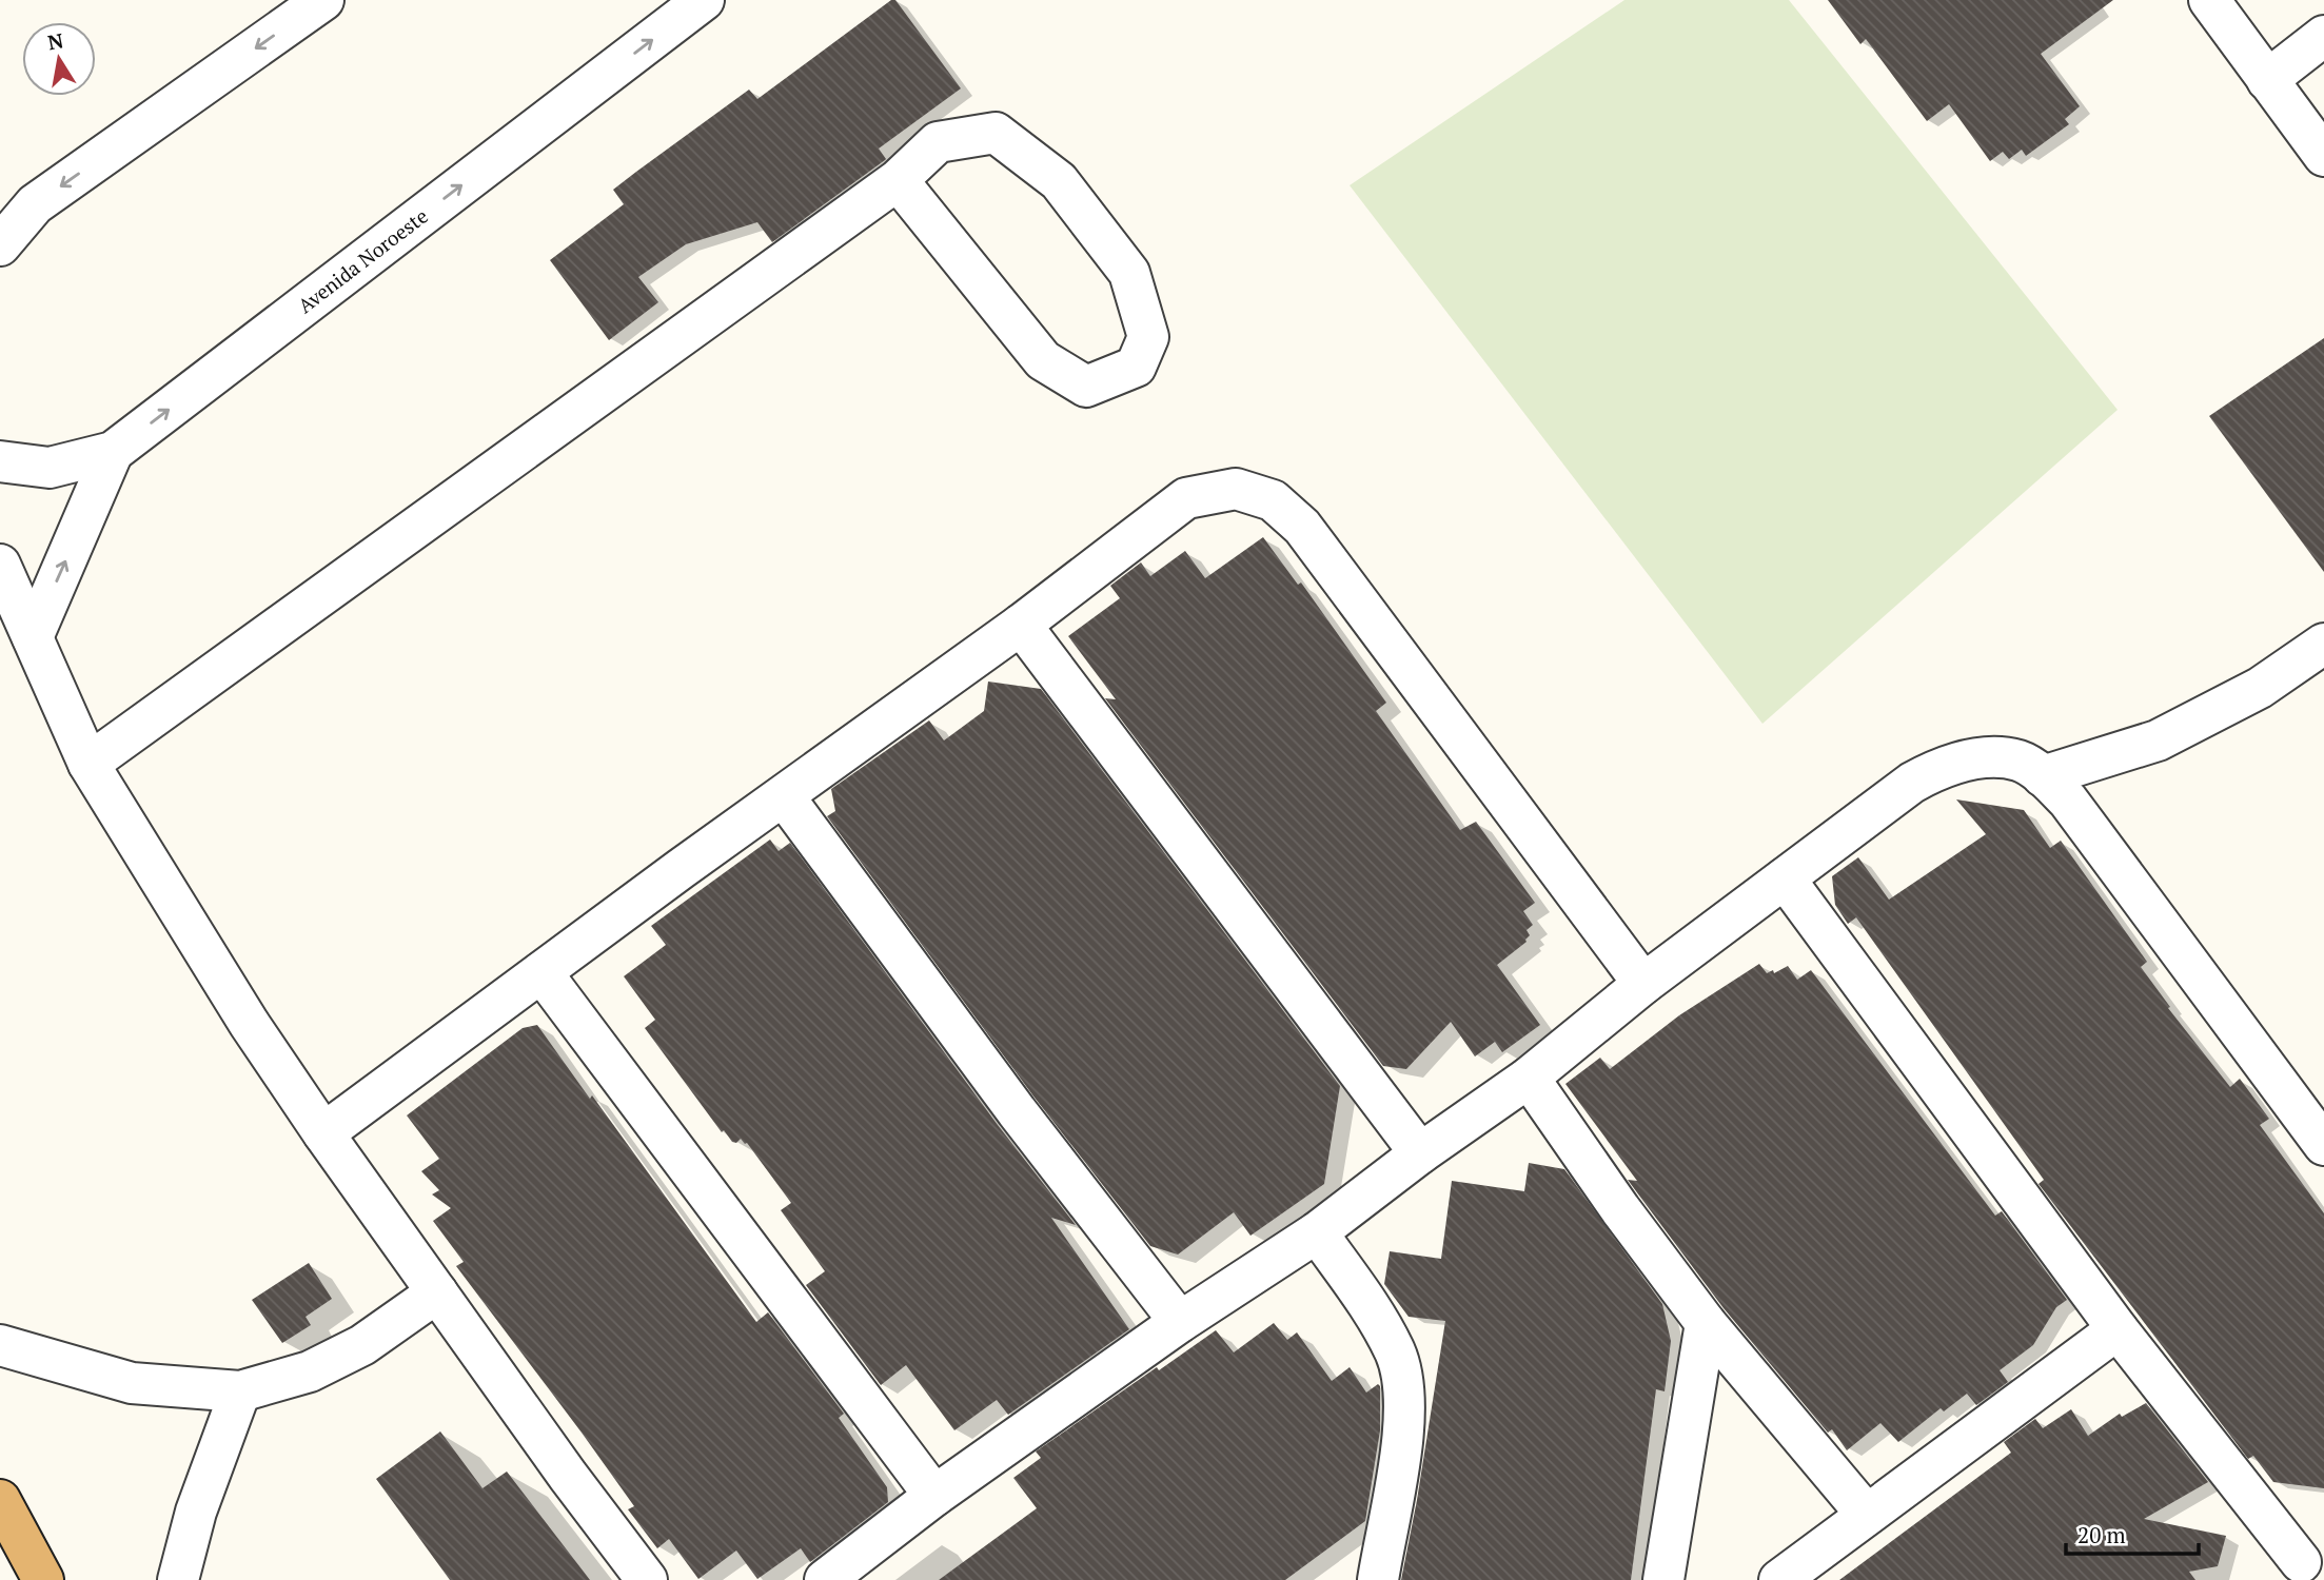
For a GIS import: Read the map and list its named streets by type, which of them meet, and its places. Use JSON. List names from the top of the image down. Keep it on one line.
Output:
{"streets":{"street":["Avenida Noroeste"]},"scale_bar":"20 m","north":"top"}
